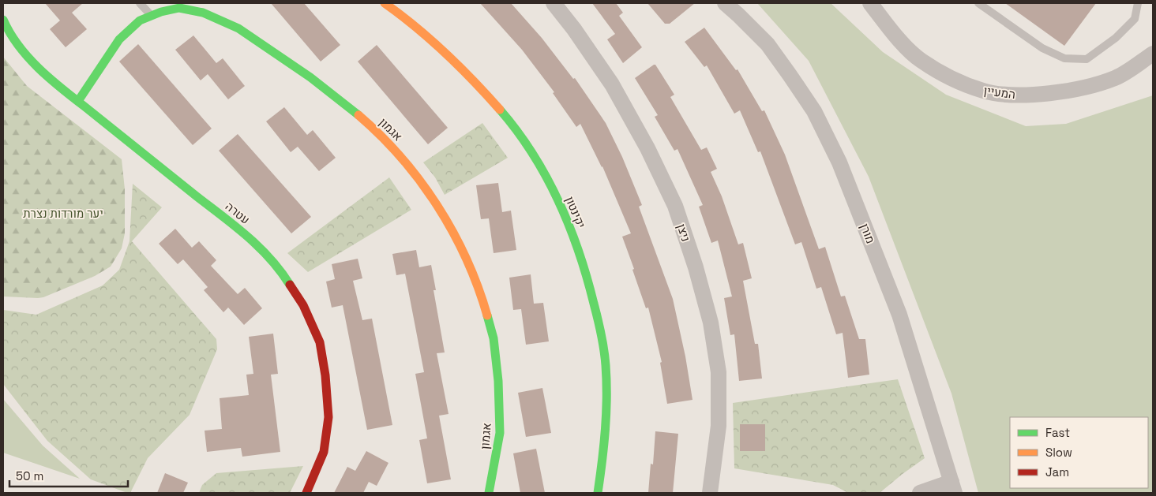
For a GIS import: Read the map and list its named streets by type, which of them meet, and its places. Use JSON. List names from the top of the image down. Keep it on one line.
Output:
{"streets":{"street":["המעיין","אגמון","יקינטון","עטרה","ניצן","מורן"]},"crossings":[["אגמון","עטרה"]],"parks":["יער מורדות נצרת"],"legend":["Fast","Slow","Jam"],"scale_bar":"50 m"}
